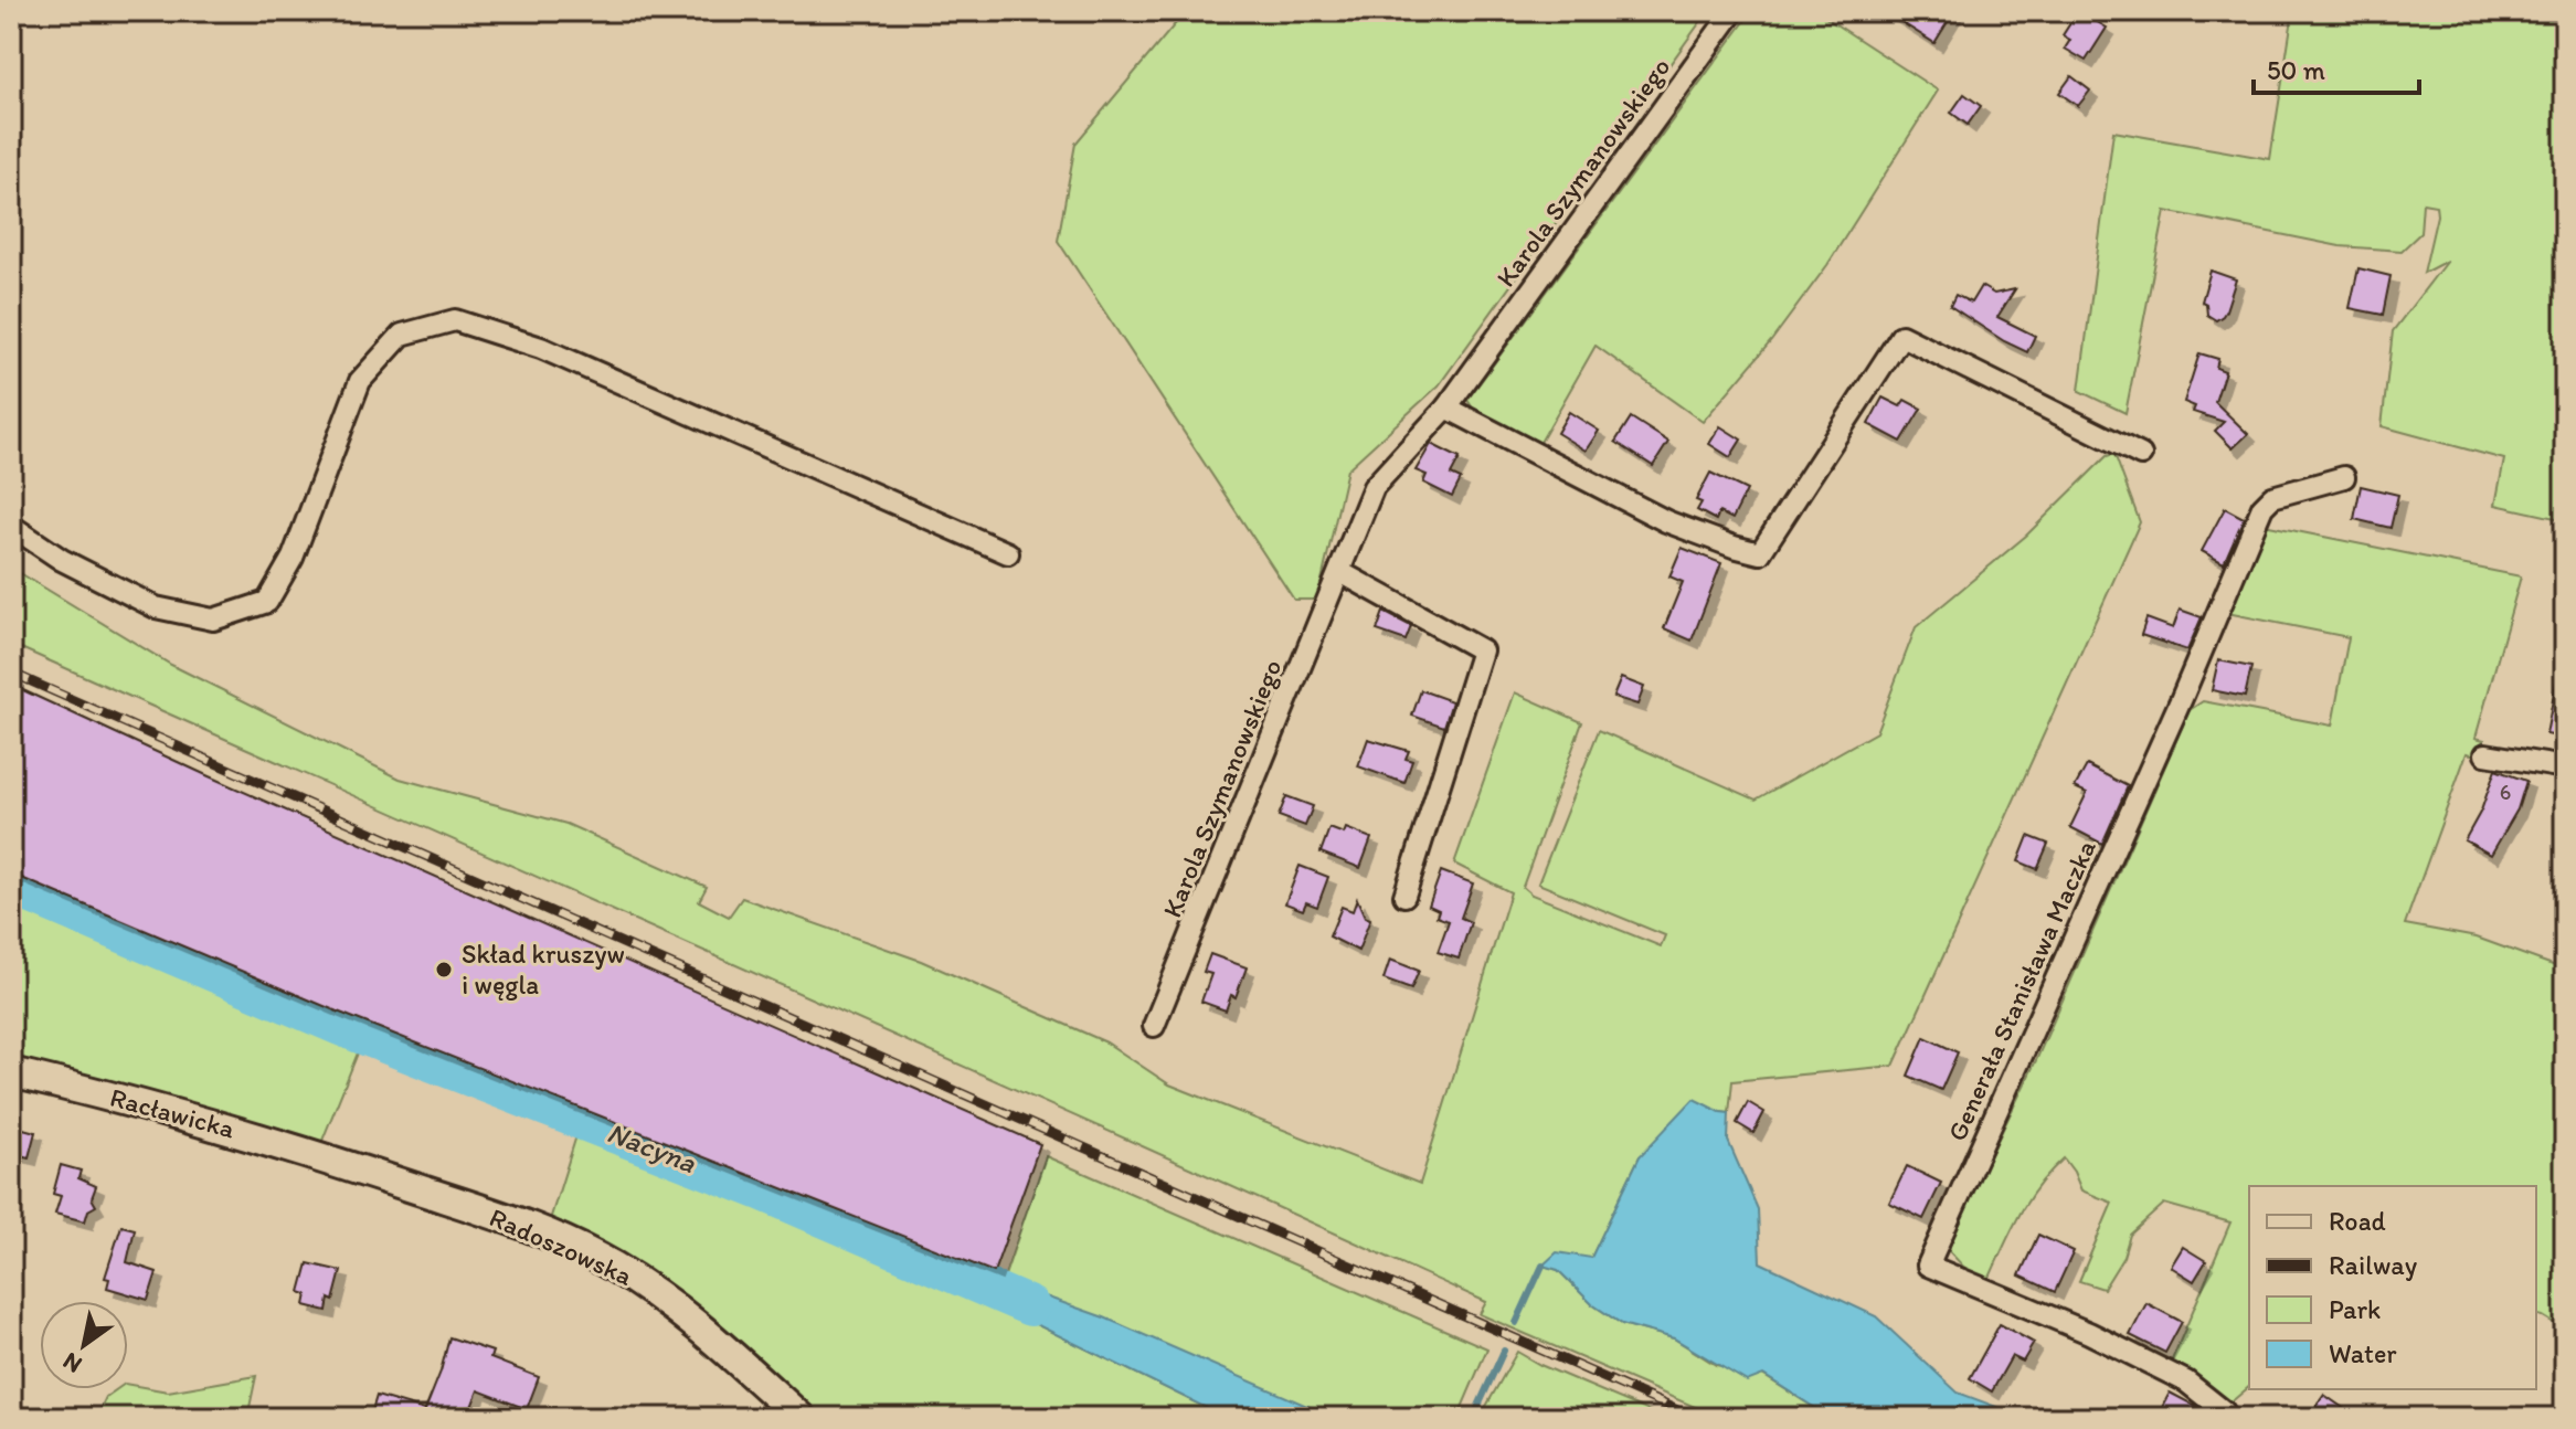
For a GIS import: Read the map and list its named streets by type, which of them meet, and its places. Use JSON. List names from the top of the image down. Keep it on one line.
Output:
{"streets":{"street":["Karola Szymanowskiego","Generała Stanisława Maczka","Racławicka","Radoszowska"]},"crossings":[["Racławicka","Radoszowska"]],"water":["Nacyna"],"places":["Skład kruszyw i węgla"],"house_numbers":["6"],"legend":["Road","Railway","Park","Water"],"scale_bar":"50 m","north":"bottom left"}
